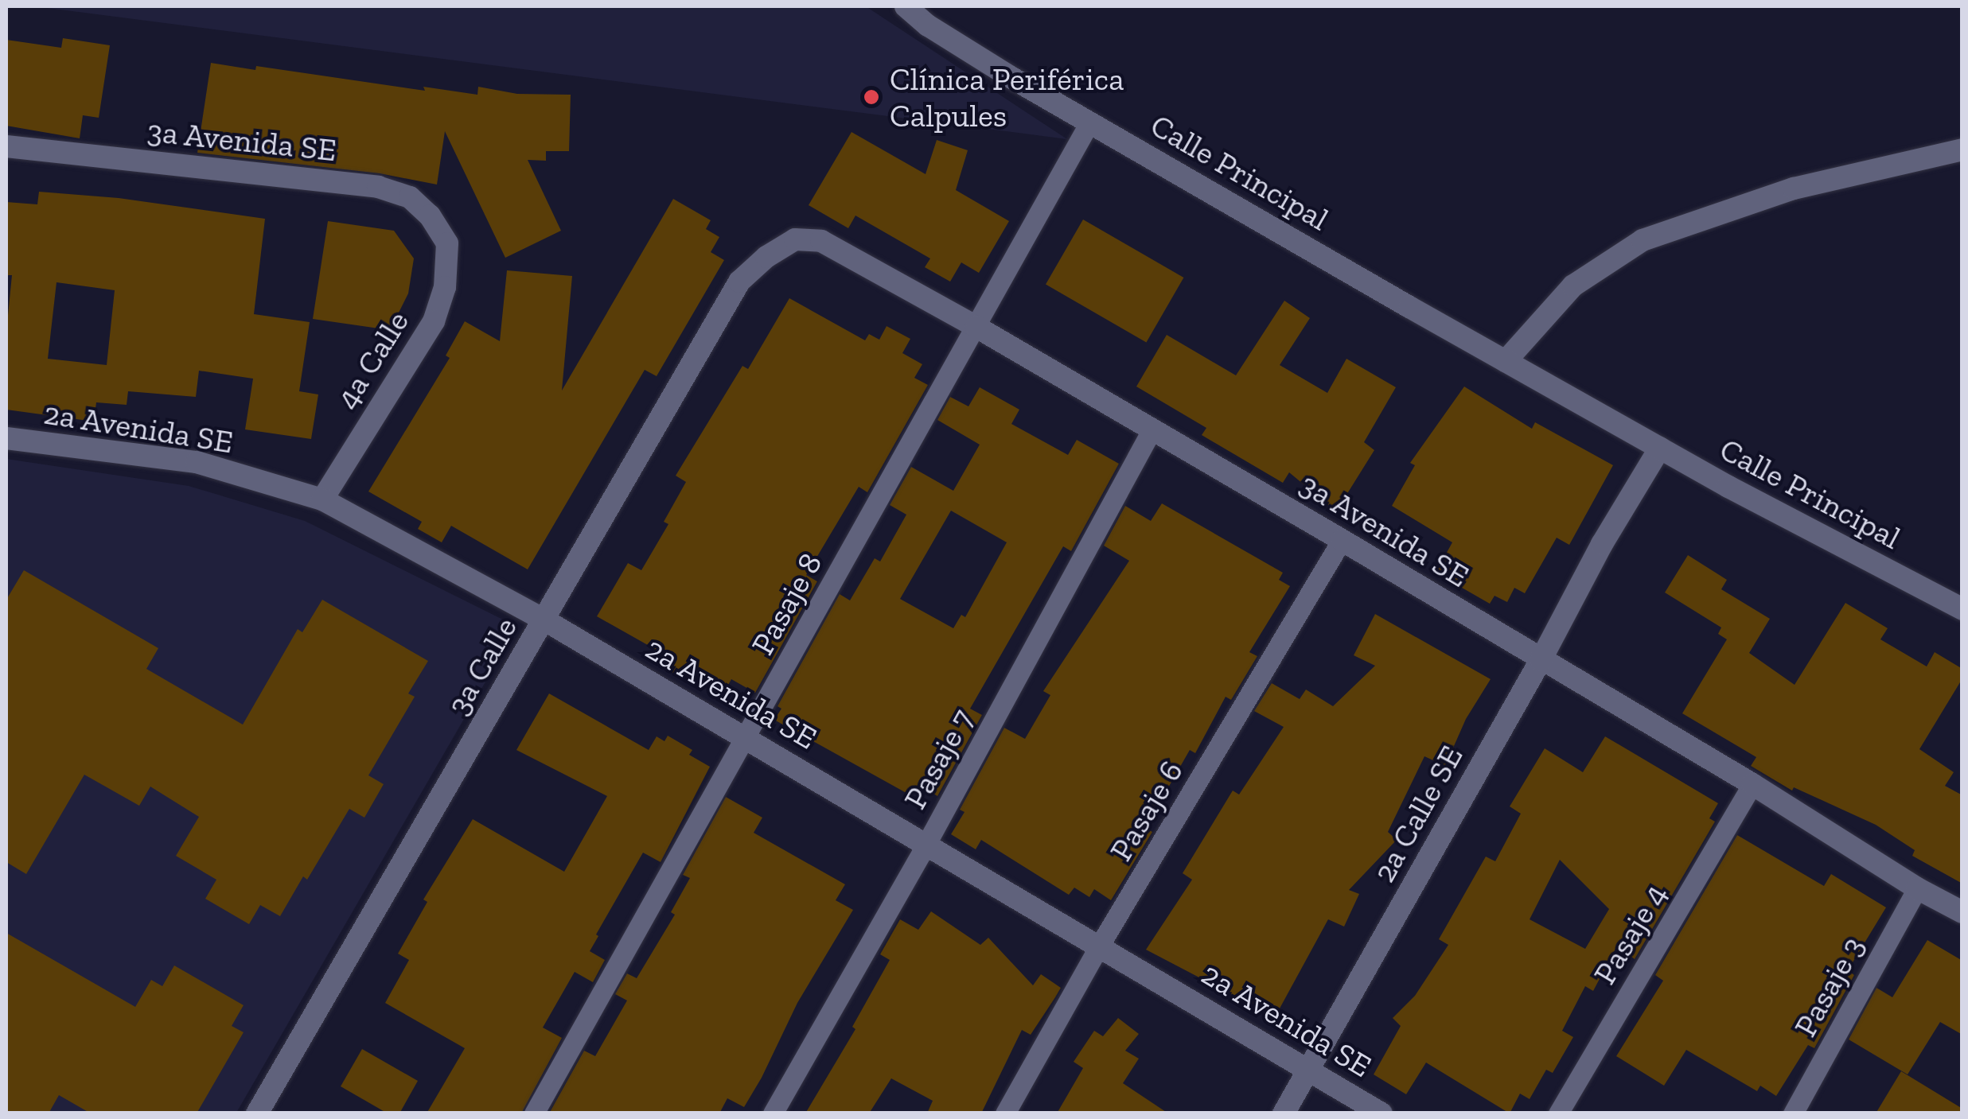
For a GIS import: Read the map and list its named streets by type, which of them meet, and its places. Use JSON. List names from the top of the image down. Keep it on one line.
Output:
{"streets":{"street":["3a Avenida SE","Calle Principal","4a Calle","2a Avenida SE","3a Calle","2a Calle SE"],"lane":["Pasaje 8","Pasaje 7","Pasaje 6","Pasaje 4","Pasaje 3"]},"crossings":[["3a Avenida SE","4a Calle"],["3a Avenida SE","Pasaje 8"],["3a Avenida SE","3a Calle"],["3a Avenida SE","Pasaje 7"],["3a Avenida SE","Pasaje 6"],["3a Avenida SE","2a Calle SE"],["3a Avenida SE","Pasaje 4"],["3a Avenida SE","Pasaje 3"],["Calle Principal","Pasaje 8"],["Calle Principal","2a Calle SE"],["4a Calle","2a Avenida SE"],["2a Avenida SE","Pasaje 8"],["2a Avenida SE","3a Calle"],["2a Avenida SE","Pasaje 7"],["2a Avenida SE","Pasaje 6"],["2a Avenida SE","2a Calle SE"]],"places":["Clínica Periférica Calpules"]}
